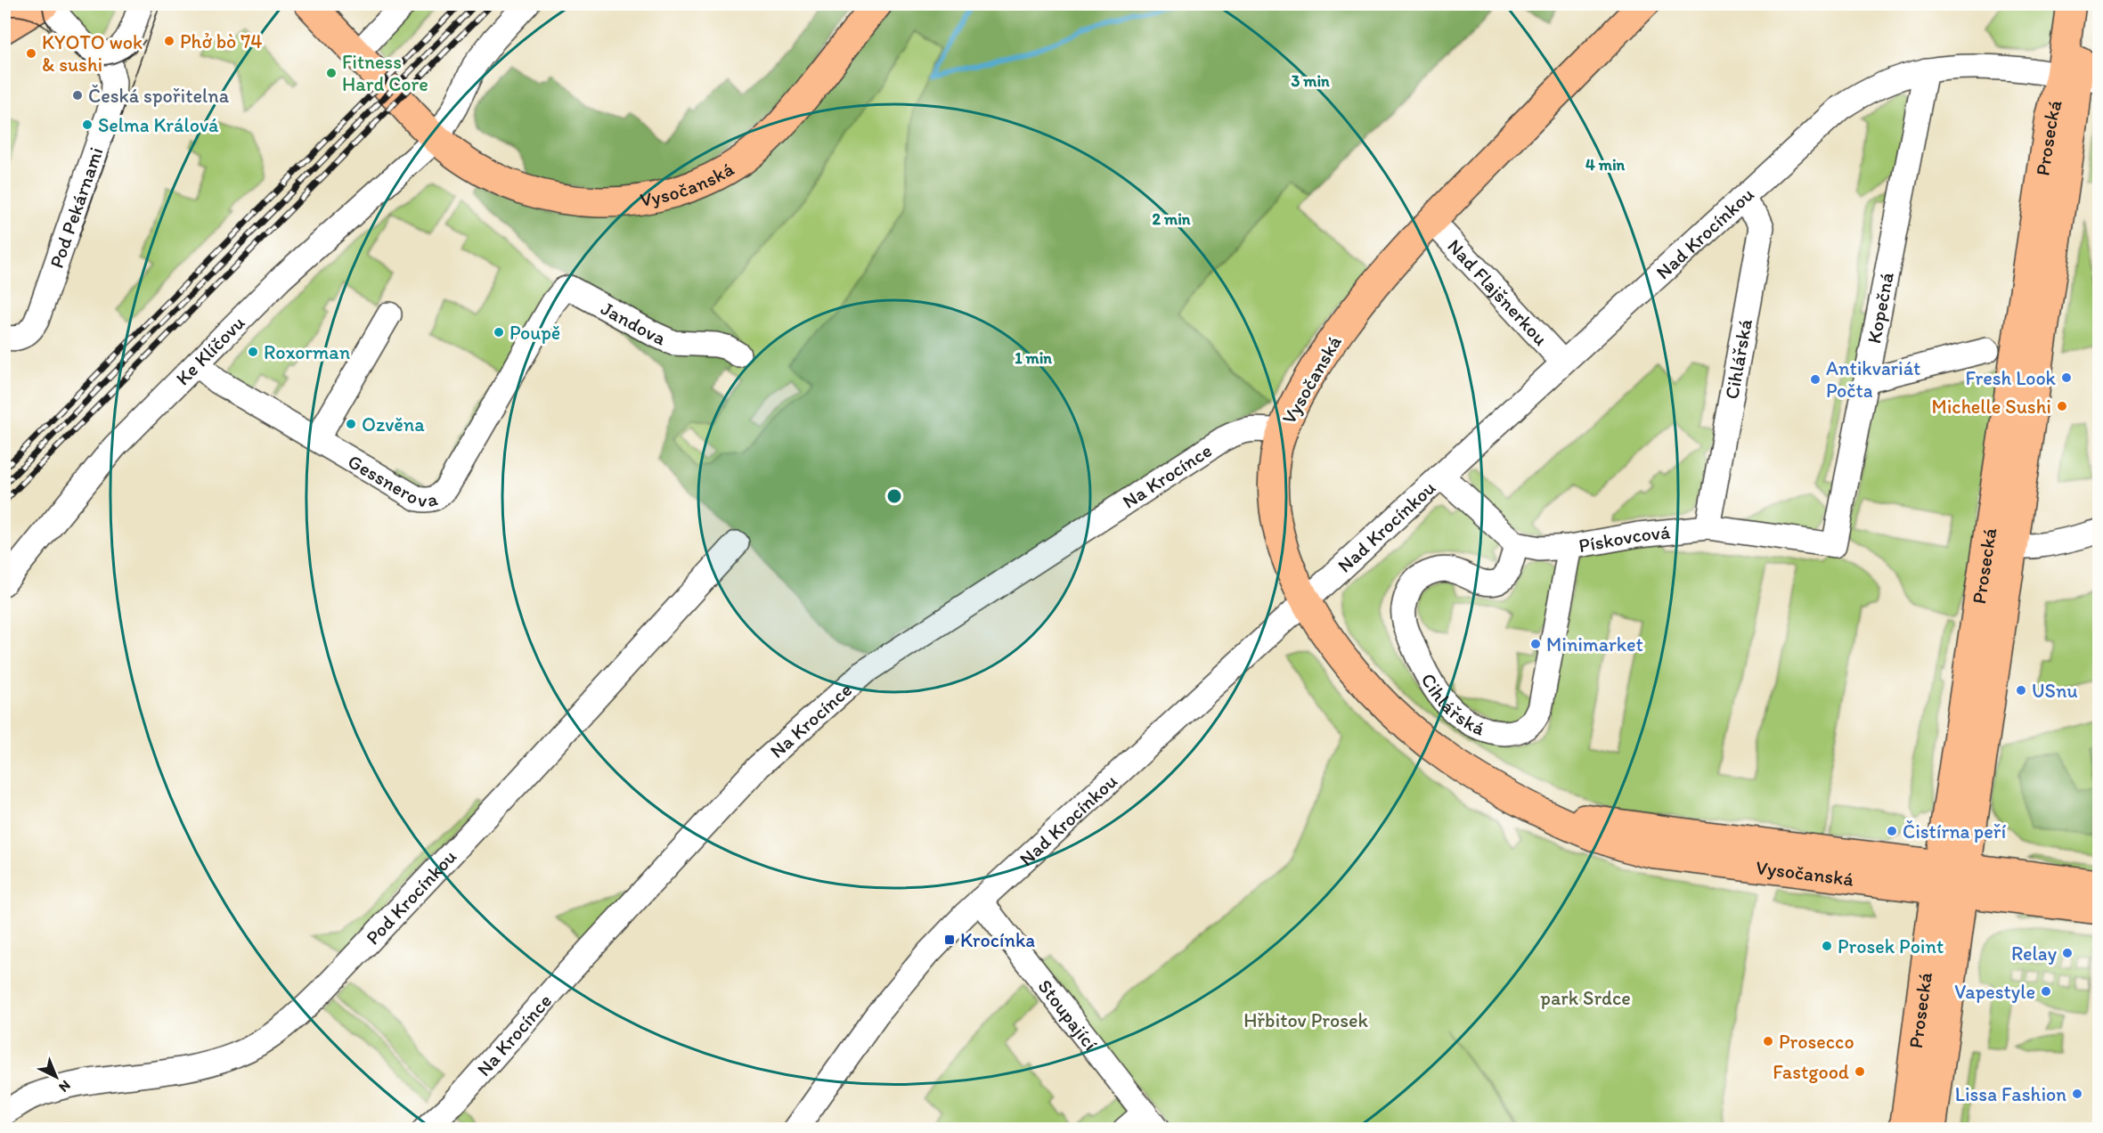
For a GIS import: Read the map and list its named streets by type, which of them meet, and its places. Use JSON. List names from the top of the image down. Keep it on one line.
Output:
{"streets":{"main road":["Prosecká","Vysočanská"],"street":["Pod Pekárnami","Nad Krocínkou","Nad Flajšnerkou","Kopečná","Jandova","Ke Klíčovu","Cihlářská","Gessnerova","Na Krocínce","Pískovcová","Pod Krocínkou","Stoupající"]},"crossings":[["Prosecká","Vysočanská"],["Prosecká","Nad Krocínkou"],["Vysočanská","Nad Krocínkou"],["Vysočanská","Nad Flajšnerkou"],["Vysočanská","Ke Klíčovu"],["Vysočanská","Na Krocínce"],["Nad Krocínkou","Nad Flajšnerkou"],["Nad Krocínkou","Kopečná"],["Nad Krocínkou","Cihlářská"],["Nad Krocínkou","Stoupající"],["Kopečná","Pískovcová"],["Jandova","Gessnerova"],["Ke Klíčovu","Gessnerova"],["Cihlářská","Pískovcová"]],"parks":["park Srdce","Hřbitov Prosek"],"places":{"other":["Phở bò 74","KYOTO wok & sushi","Fitness Hard Core","Česká spořitelna","Selma Králová","Poupě","Roxorman","Fresh Look","Antikvariát Počta","Michelle Sushi","Ozvěna","Minimarket","USnu","Čistírna peří","Prosek Point","Relay","Vapestyle","Prosecco","Fastgood","Lissa Fashion"],"transit":["Krocínka"]},"north":"bottom right","rings":["3 min","4 min","2 min","1 min"]}
